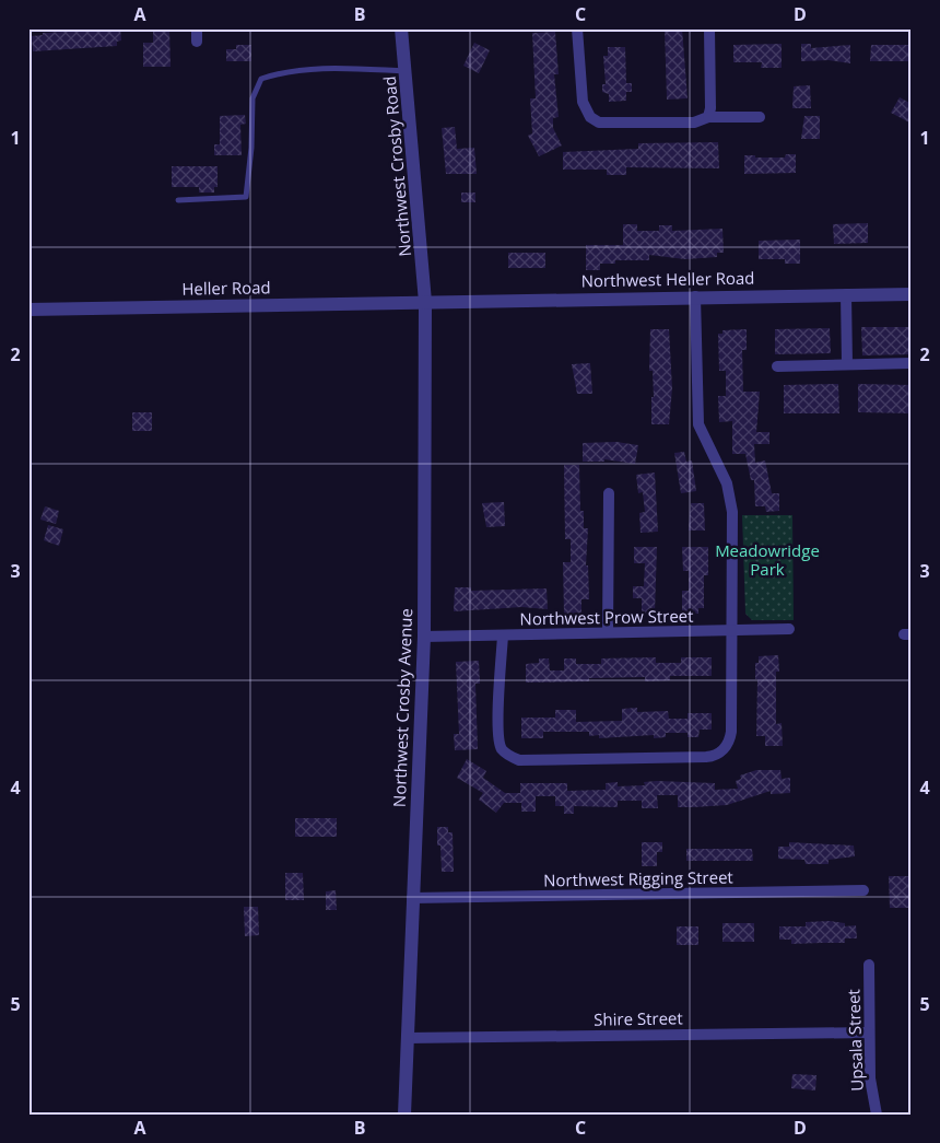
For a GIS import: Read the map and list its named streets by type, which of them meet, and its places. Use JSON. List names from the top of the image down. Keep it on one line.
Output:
{"streets":{"street":["Northwest Crosby Road","Northwest Heller Road","Heller Road","Northwest Prow Street","Northwest Crosby Avenue","Northwest Rigging Street","Shire Street","Upsala Street"]},"crossings":[["Northwest Crosby Road","Northwest Heller Road"],["Northwest Crosby Road","Heller Road"],["Northwest Crosby Road","Northwest Crosby Avenue"],["Northwest Heller Road","Heller Road"],["Northwest Heller Road","Northwest Crosby Avenue"],["Heller Road","Northwest Crosby Avenue"],["Northwest Prow Street","Northwest Crosby Avenue"],["Northwest Crosby Avenue","Northwest Rigging Street"],["Northwest Crosby Avenue","Shire Street"],["Shire Street","Upsala Street"]],"parks":["Meadowridge Park"],"grid":{"columns":["A","B","C","D"],"rows":["1","2","3","4","5"]}}
